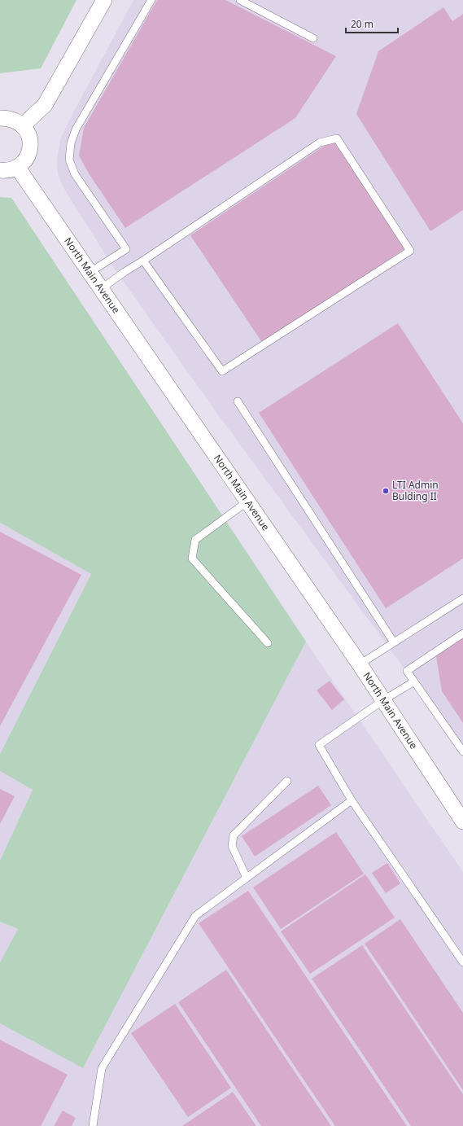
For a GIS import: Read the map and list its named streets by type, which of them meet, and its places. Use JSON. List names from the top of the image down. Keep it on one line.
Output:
{"streets":{"street":["North Main Avenue"]},"places":["LTI Admin Bulding II"],"scale_bar":"20 m"}
